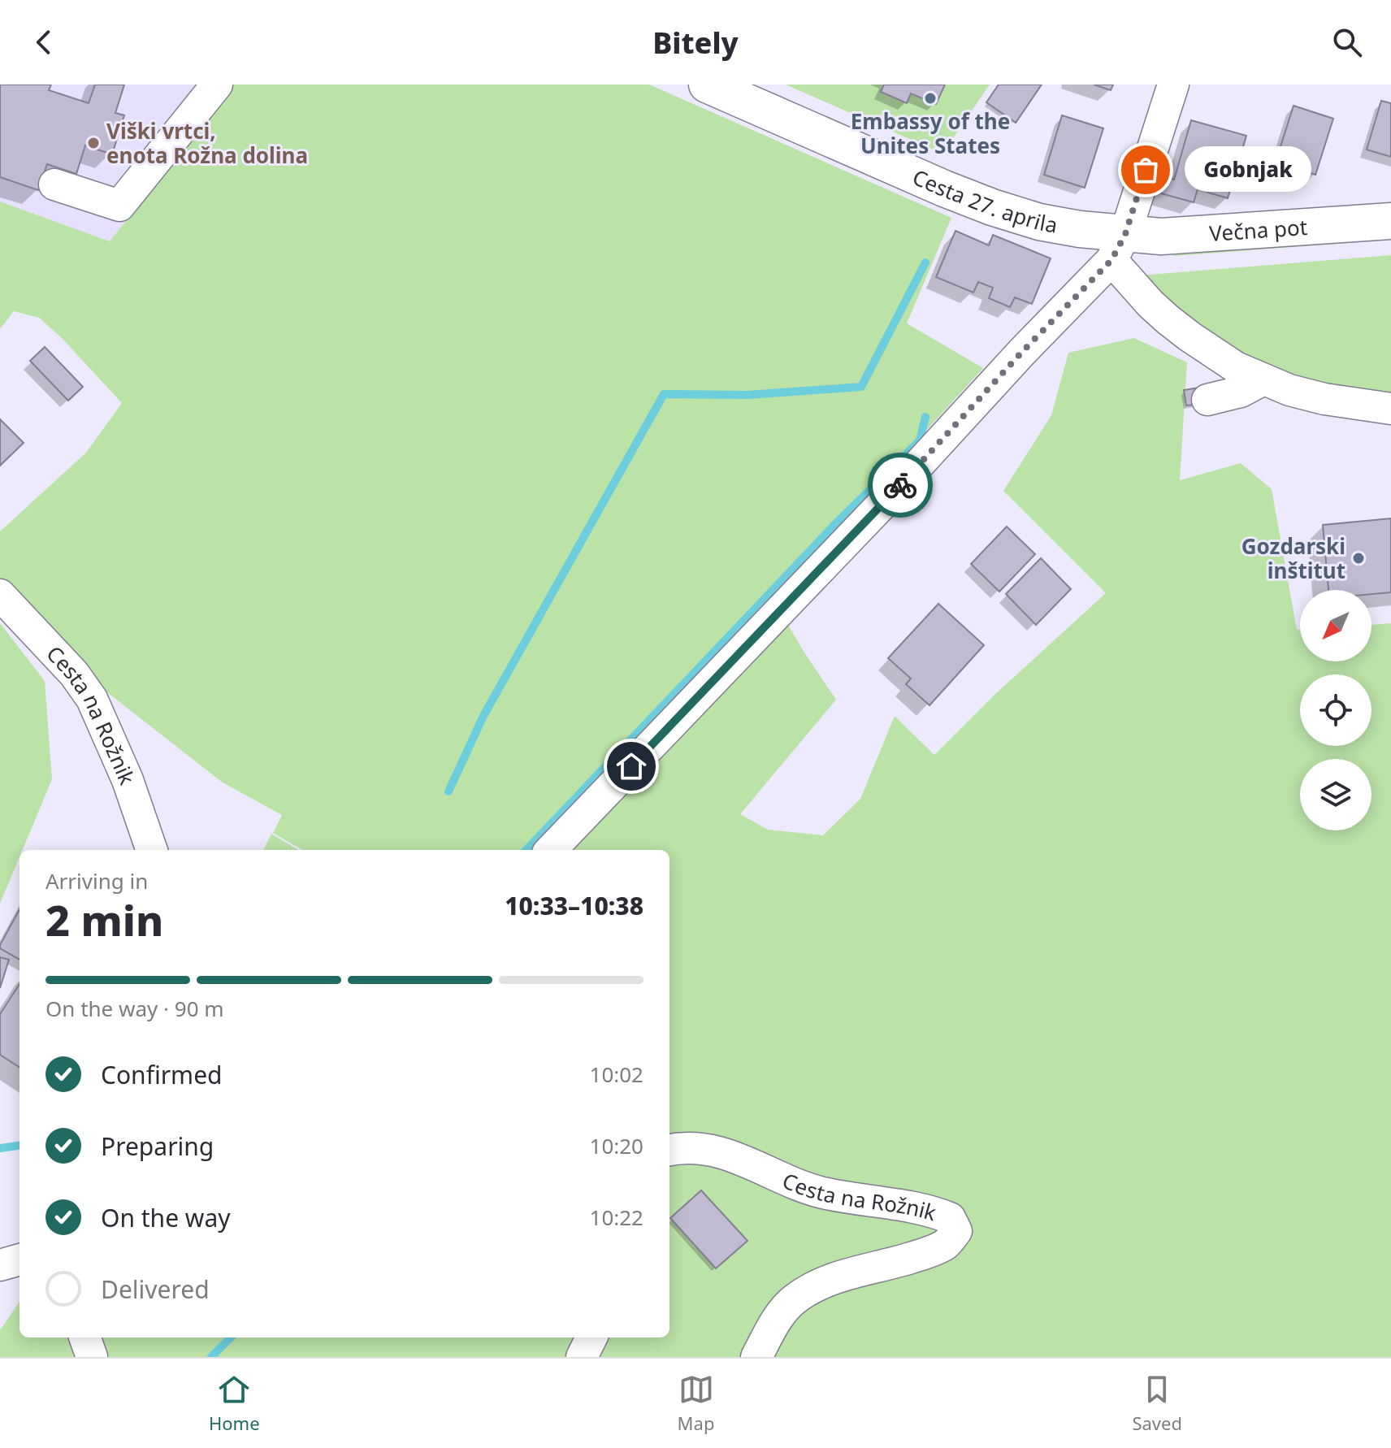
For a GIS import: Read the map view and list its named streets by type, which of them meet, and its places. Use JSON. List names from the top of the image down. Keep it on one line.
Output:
{"streets":{"main road":["Cesta 27. aprila","Večna pot"],"street":["Cesta na Rožnik"]},"crossings":[["Cesta 27. aprila","Večna pot"]],"places":["Embassy of the Unites States","Viški vrtci, enota Rožna dolina","Gobnjak","Gozdarski inštitut"],"north":"bottom left","page":{"header":"Bitely","bubble":"Gobnjak","heading":["2 min","Arriving in","10:33–10:38"],"bar":"On the way · 90 m","list":[["Confirmed","10:02"],["Preparing","10:20"],["On the way","10:22"],"Delivered"],"tabs":["Home","Map","Saved"]}}
